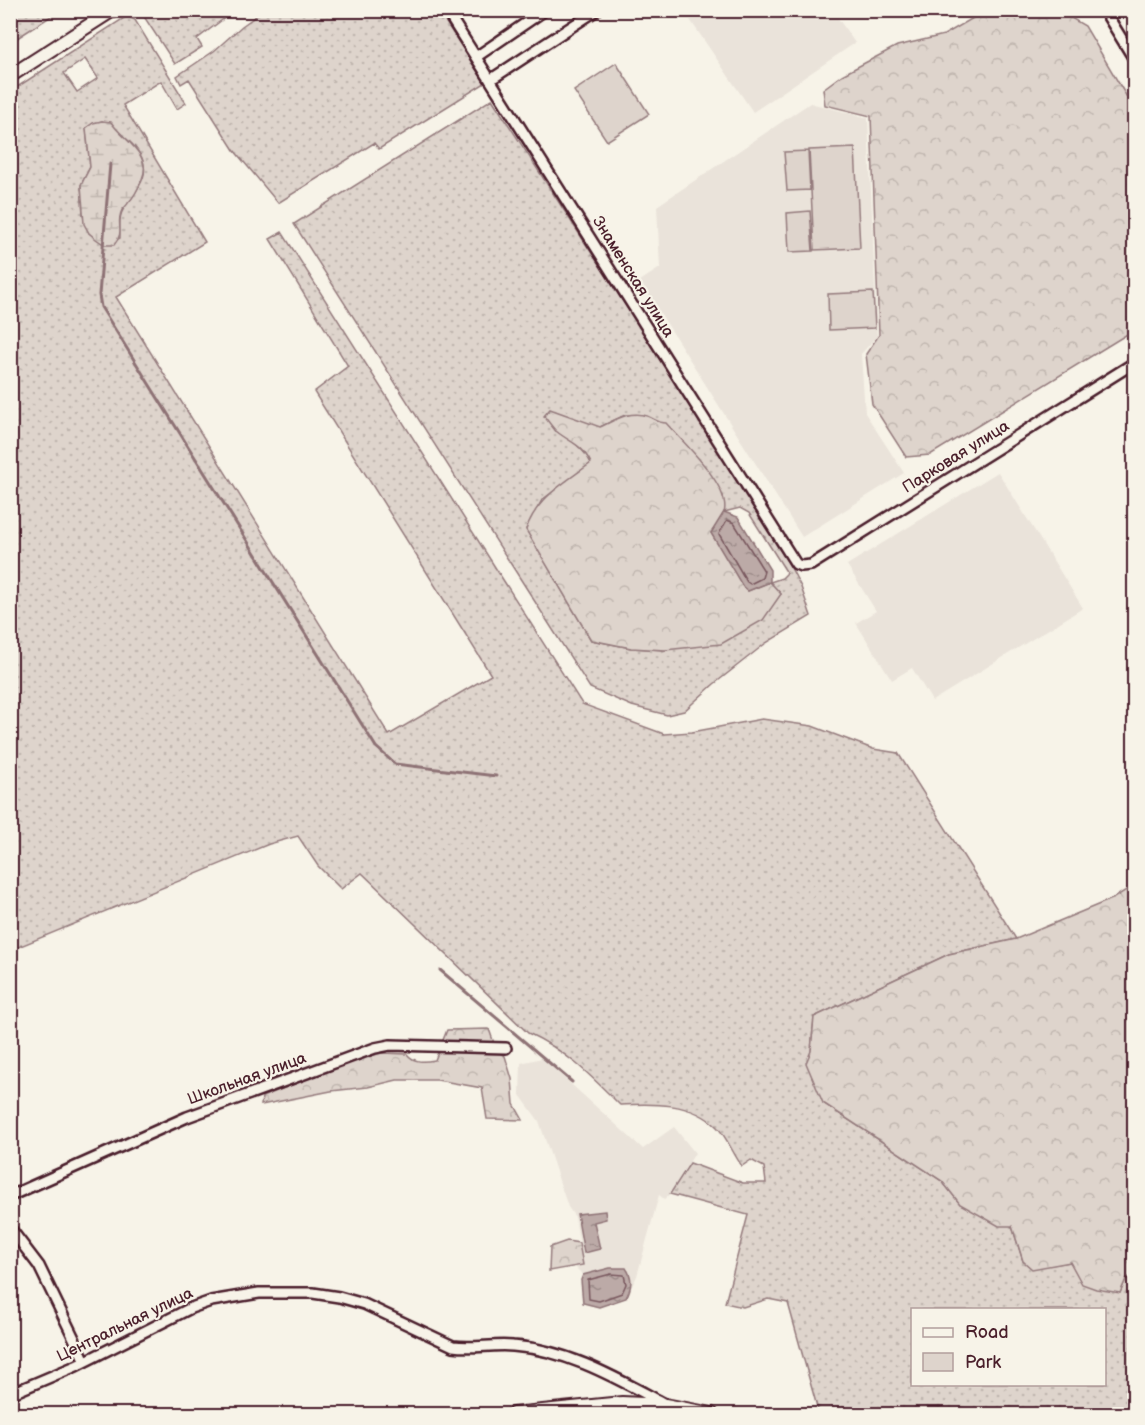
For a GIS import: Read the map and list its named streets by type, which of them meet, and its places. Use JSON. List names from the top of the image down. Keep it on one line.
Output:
{"streets":{"street":["Знаменская улица","Парковая улица","Школьная улица","Центральная улица"]},"crossings":[["Знаменская улица","Парковая улица"]],"legend":["Road","Park"]}
